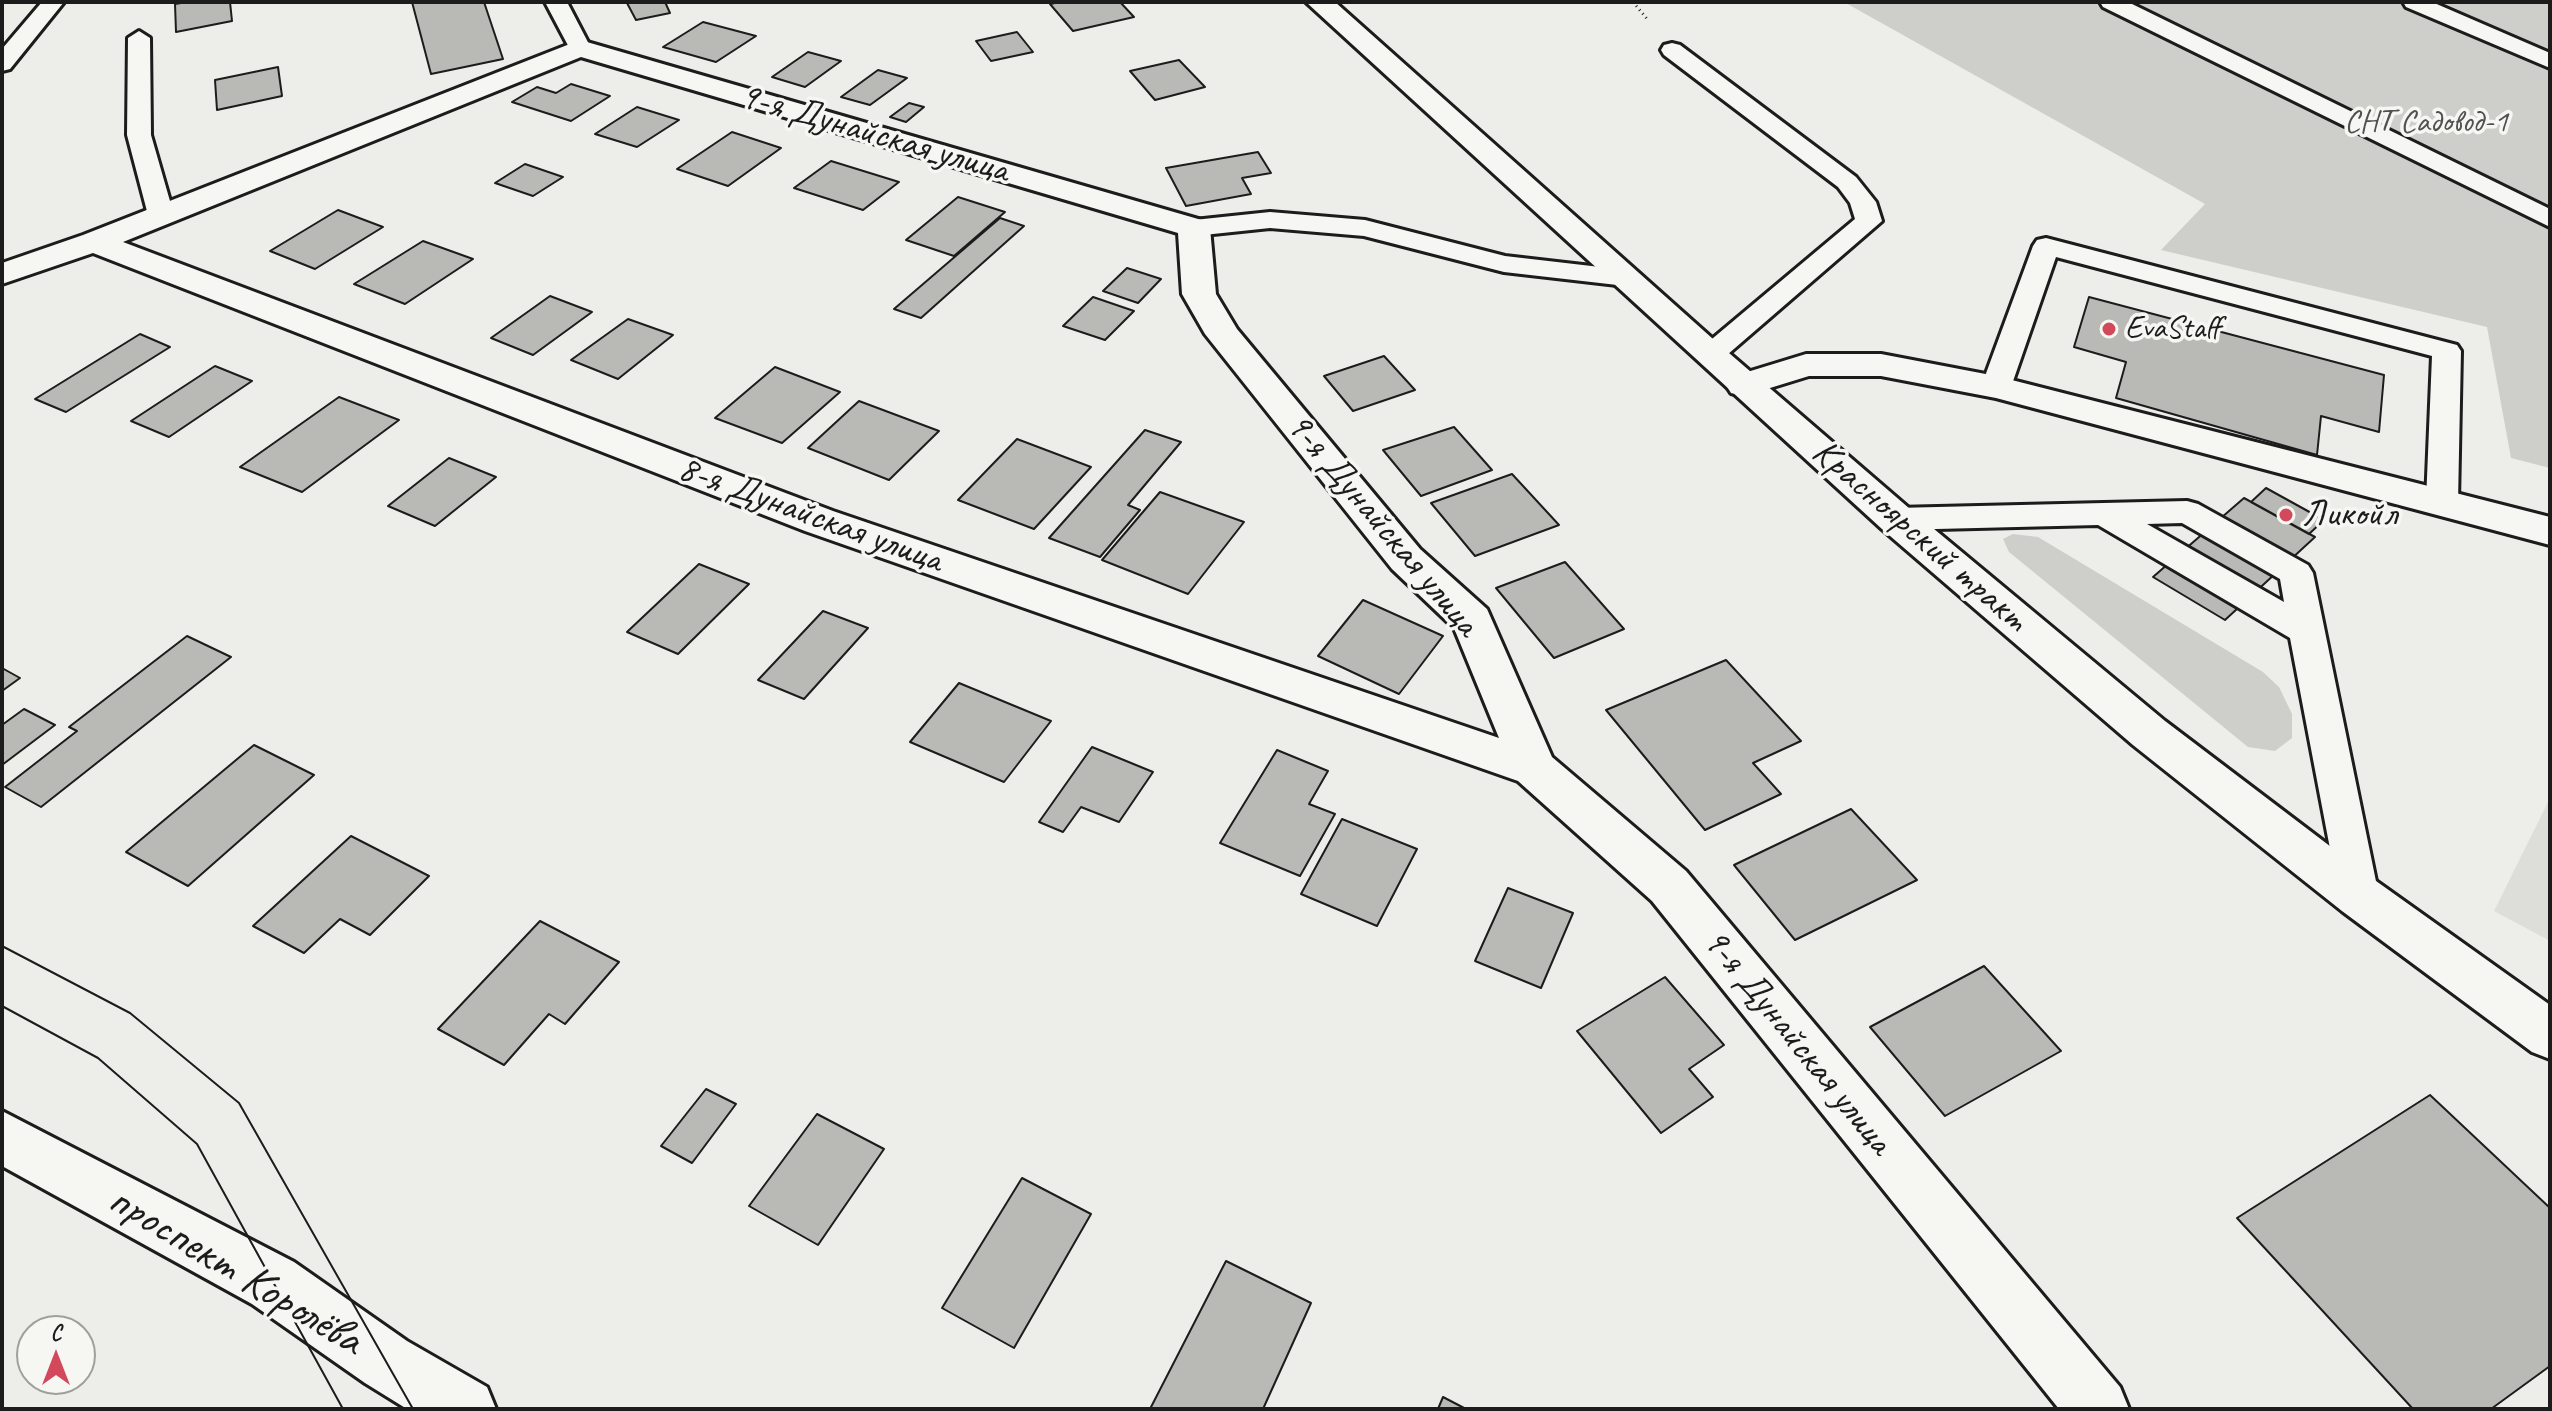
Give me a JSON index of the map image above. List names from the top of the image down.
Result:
{
  "streets": {
    "street": [
      "9-я Дунайская улица",
      "8-я Дунайская улица",
      "Красноярский тракт",
      "проспект Королёва"
    ]
  },
  "crossings": [
    ["9-я Дунайская улица", "8-я Дунайская улица"]
  ],
  "parks": ["СНТ Садовод-1"],
  "places": ["EvaStaff", "Ликойл"],
  "north": "top"
}
